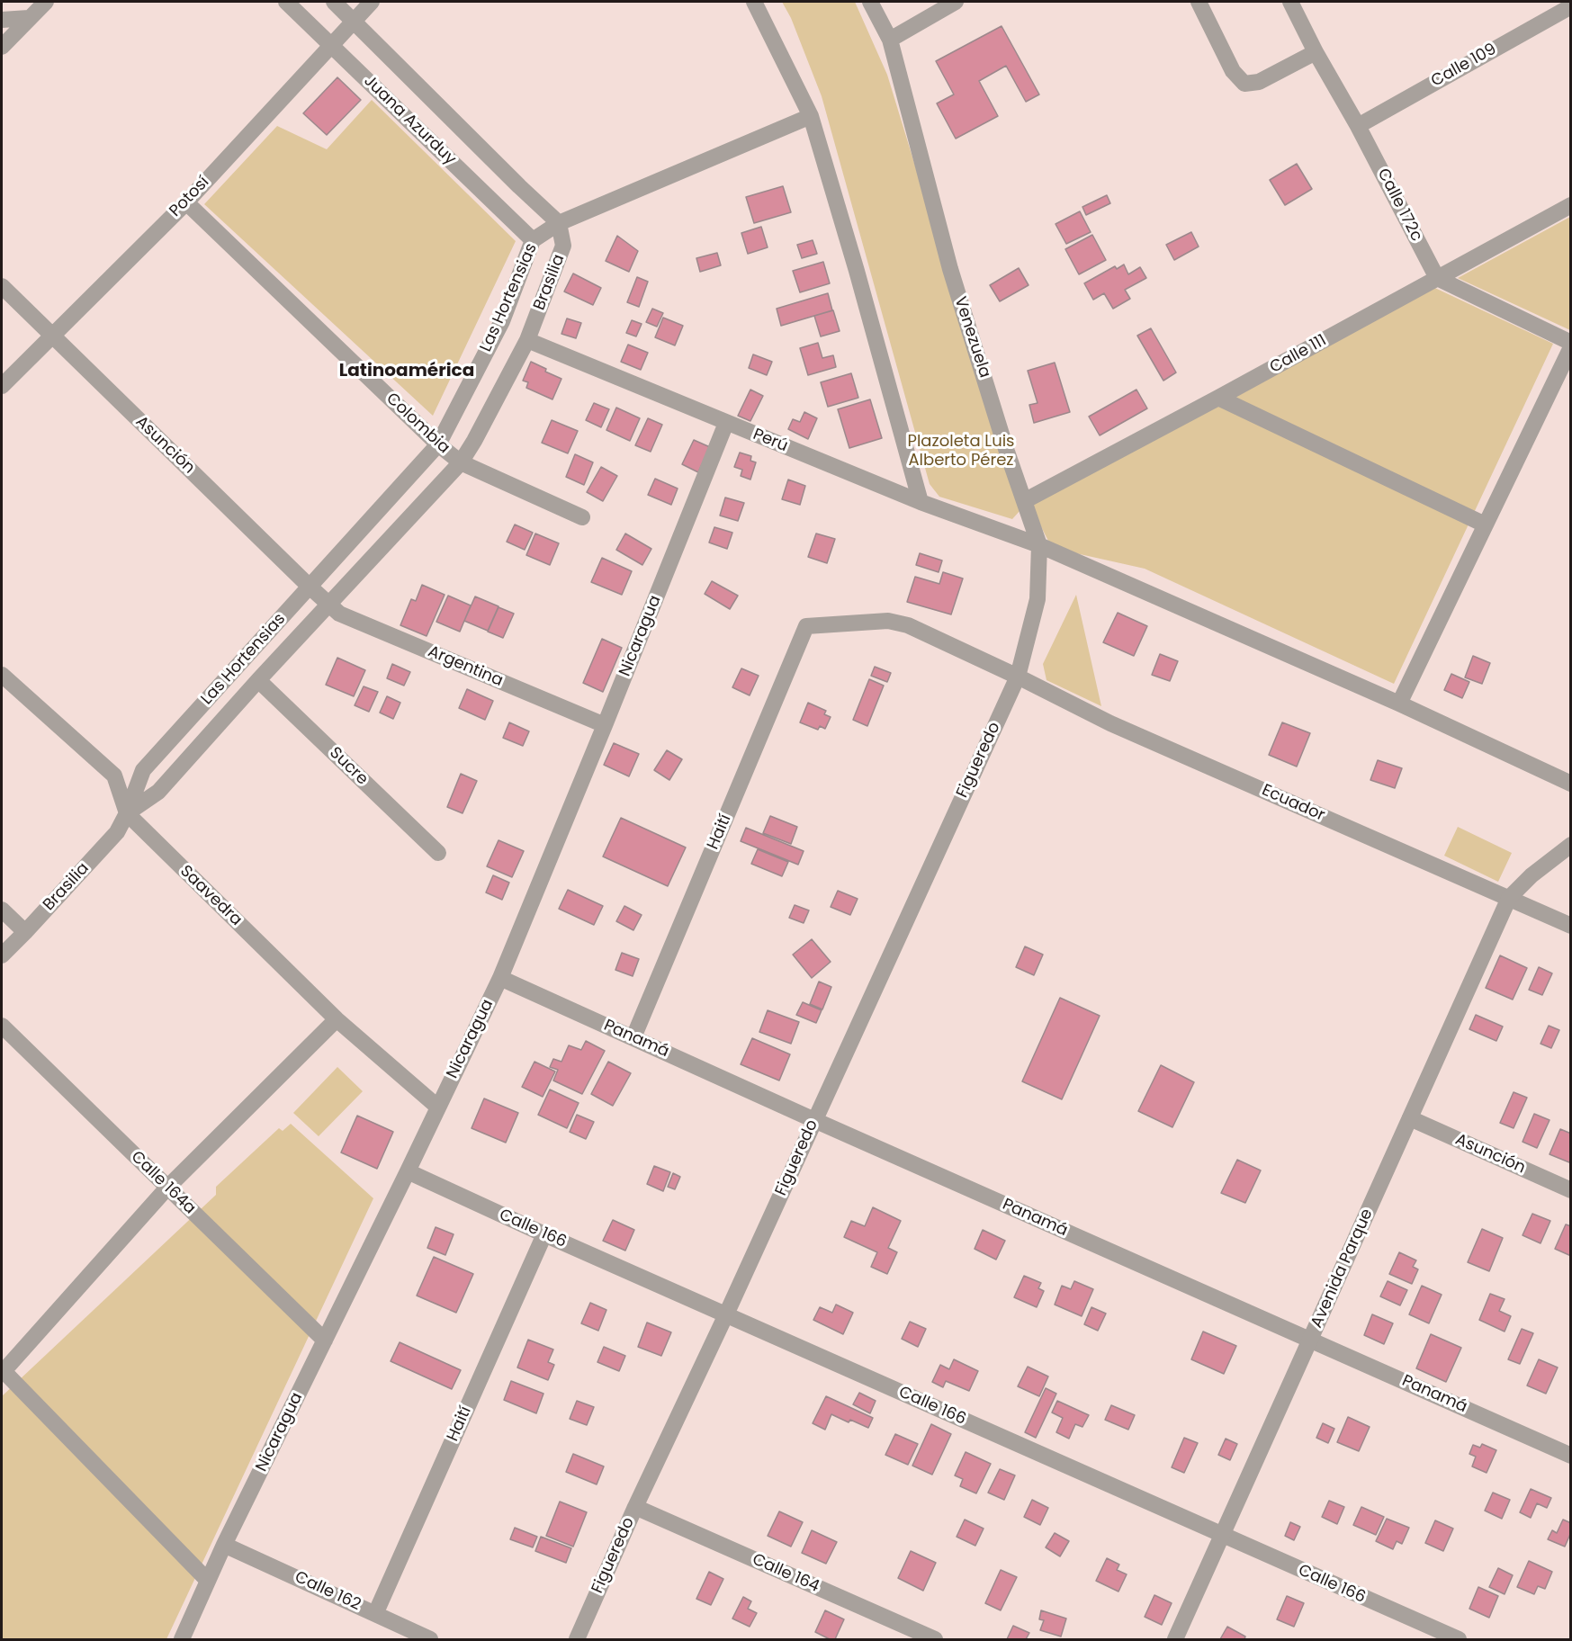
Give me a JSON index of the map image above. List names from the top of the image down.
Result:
{
  "streets": {
    "street": [
      "Calle 109",
      "Juana Azurduy",
      "Potosí",
      "Calle 172c",
      "Brasilia",
      "Las Hortensias",
      "Venezuela",
      "Calle 111",
      "Colombia",
      "Perú",
      "Asunción",
      "Nicaragua",
      "Argentina",
      "Figueredo",
      "Sucre",
      "Ecuador",
      "Haití",
      "Saavedra",
      "Panamá",
      "Calle 164a",
      "Calle 166",
      "Avenida Parque",
      "Calle 164",
      "Calle 162"
    ]
  },
  "crossings": [
    ["Calle 109", "Calle 172c"],
    ["Juana Azurduy", "Potosí"],
    ["Juana Azurduy", "Brasilia"],
    ["Juana Azurduy", "Las Hortensias"],
    ["Potosí", "Colombia"],
    ["Potosí", "Asunción"],
    ["Calle 172c", "Calle 111"],
    ["Brasilia", "Las Hortensias"],
    ["Brasilia", "Perú"],
    ["Brasilia", "Saavedra"],
    ["Las Hortensias", "Colombia"],
    ["Las Hortensias", "Perú"],
    ["Las Hortensias", "Asunción"],
    ["Las Hortensias", "Argentina"],
    ["Las Hortensias", "Sucre"],
    ["Las Hortensias", "Saavedra"],
    ["Venezuela", "Calle 111"],
    ["Venezuela", "Perú"],
    ["Venezuela", "Figueredo"],
    ["Venezuela", "Ecuador"],
    ["Perú", "Nicaragua"],
    ["Asunción", "Argentina"],
    ["Asunción", "Avenida Parque"],
    ["Nicaragua", "Argentina"],
    ["Nicaragua", "Saavedra"],
    ["Nicaragua", "Panamá"],
    ["Nicaragua", "Calle 164a"],
    ["Nicaragua", "Calle 166"],
    ["Nicaragua", "Calle 162"],
    ["Figueredo", "Ecuador"],
    ["Figueredo", "Panamá"],
    ["Figueredo", "Calle 166"],
    ["Figueredo", "Calle 164"],
    ["Ecuador", "Haití"],
    ["Ecuador", "Avenida Parque"],
    ["Haití", "Panamá"],
    ["Haití", "Calle 166"],
    ["Haití", "Calle 162"],
    ["Panamá", "Avenida Parque"],
    ["Calle 166", "Avenida Parque"]
  ],
  "districts": ["Latinoamérica"],
  "parks": ["Plazoleta Luis Alberto Pérez"]
}
